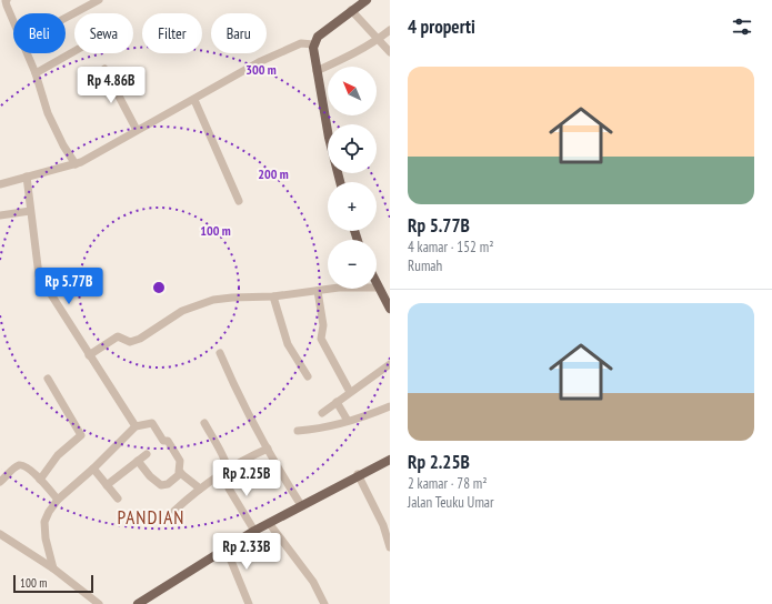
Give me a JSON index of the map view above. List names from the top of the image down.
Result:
{
  "districts": ["PANDIAN"],
  "scale_bar": "100 m",
  "north": "top left",
  "page": {
    "heading": "4 properti",
    "chip": [
      "Beli",
      "Sewa",
      "Filter",
      "Baru"
    ],
    "list": [
      {
        "name": "Rp 5.77B",
        "note": "4 kamar · 152 m² · Rumah"
      },
      {
        "name": "Rp 2.25B",
        "note": "2 kamar · 78 m² · Jalan Teuku Umar"
      }
    ],
    "map_buttons": ["+", "−"],
    "price": [
      "Rp 4.86B",
      "Rp 5.77B",
      "Rp 2.25B",
      "Rp 2.33B"
    ],
    "scale": "100 m"
  },
  "rings": ["300 m", "200 m", "100 m"]
}
